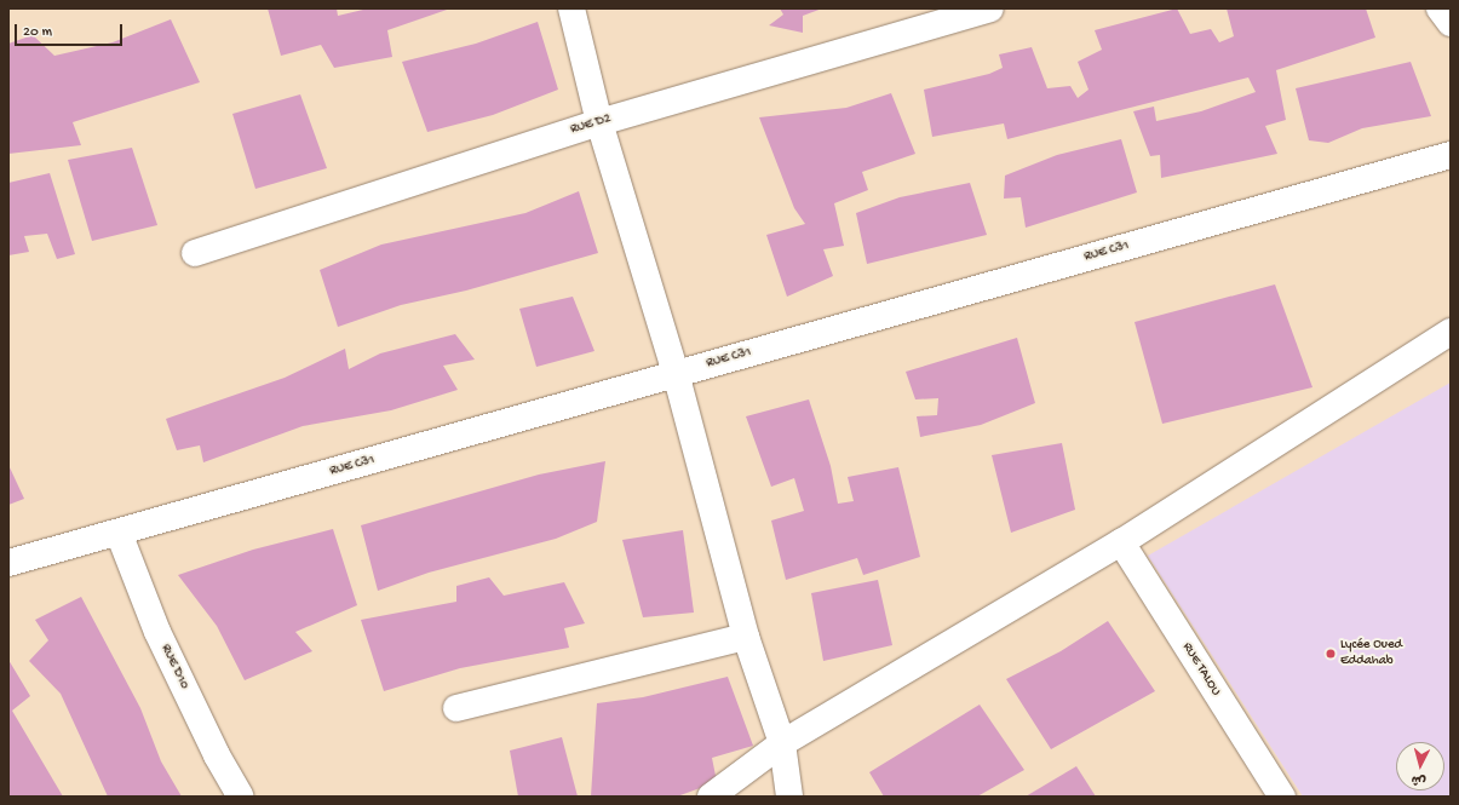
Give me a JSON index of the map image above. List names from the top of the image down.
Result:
{
  "streets": {
    "street": [
      "RUE D2",
      "RUE C31",
      "RUE D10",
      "RUE TALOU"
    ]
  },
  "crossings": [
    ["RUE C31", "RUE D10"]
  ],
  "places": ["Lycée Oued Eddahab"],
  "scale_bar": "20 m",
  "north": "bottom"
}
